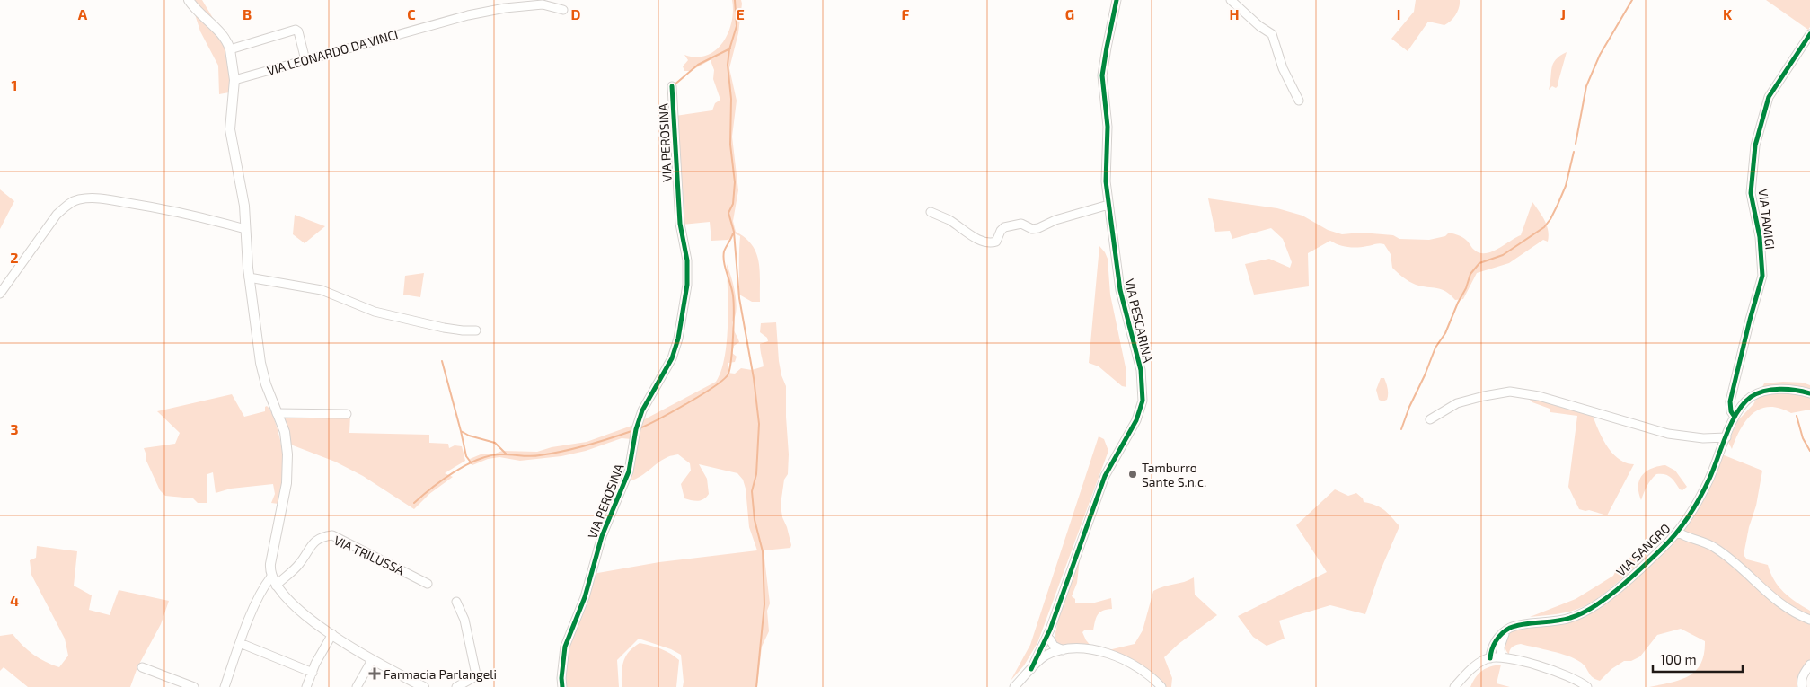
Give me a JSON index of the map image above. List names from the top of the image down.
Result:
{
  "streets": {
    "street": [
      "VIA LEONARDO DA VINCI",
      "VIA PEROSINA",
      "VIA TAMIGI",
      "VIA PESCARINA",
      "VIA SANGRO",
      "VIA TRILUSSA"
    ]
  },
  "crossings": [
    ["VIA TAMIGI", "VIA SANGRO"]
  ],
  "places": {
    "other": ["Tamburro Sante S.n.c."],
    "health": ["Farmacia Parlangeli"]
  },
  "scale_bar": "100 m",
  "grid": {
    "columns": [
      "A",
      "B",
      "C",
      "D",
      "E",
      "F",
      "G",
      "H",
      "I",
      "J",
      "K"
    ],
    "rows": [
      "1",
      "2",
      "3",
      "4"
    ]
  }
}
